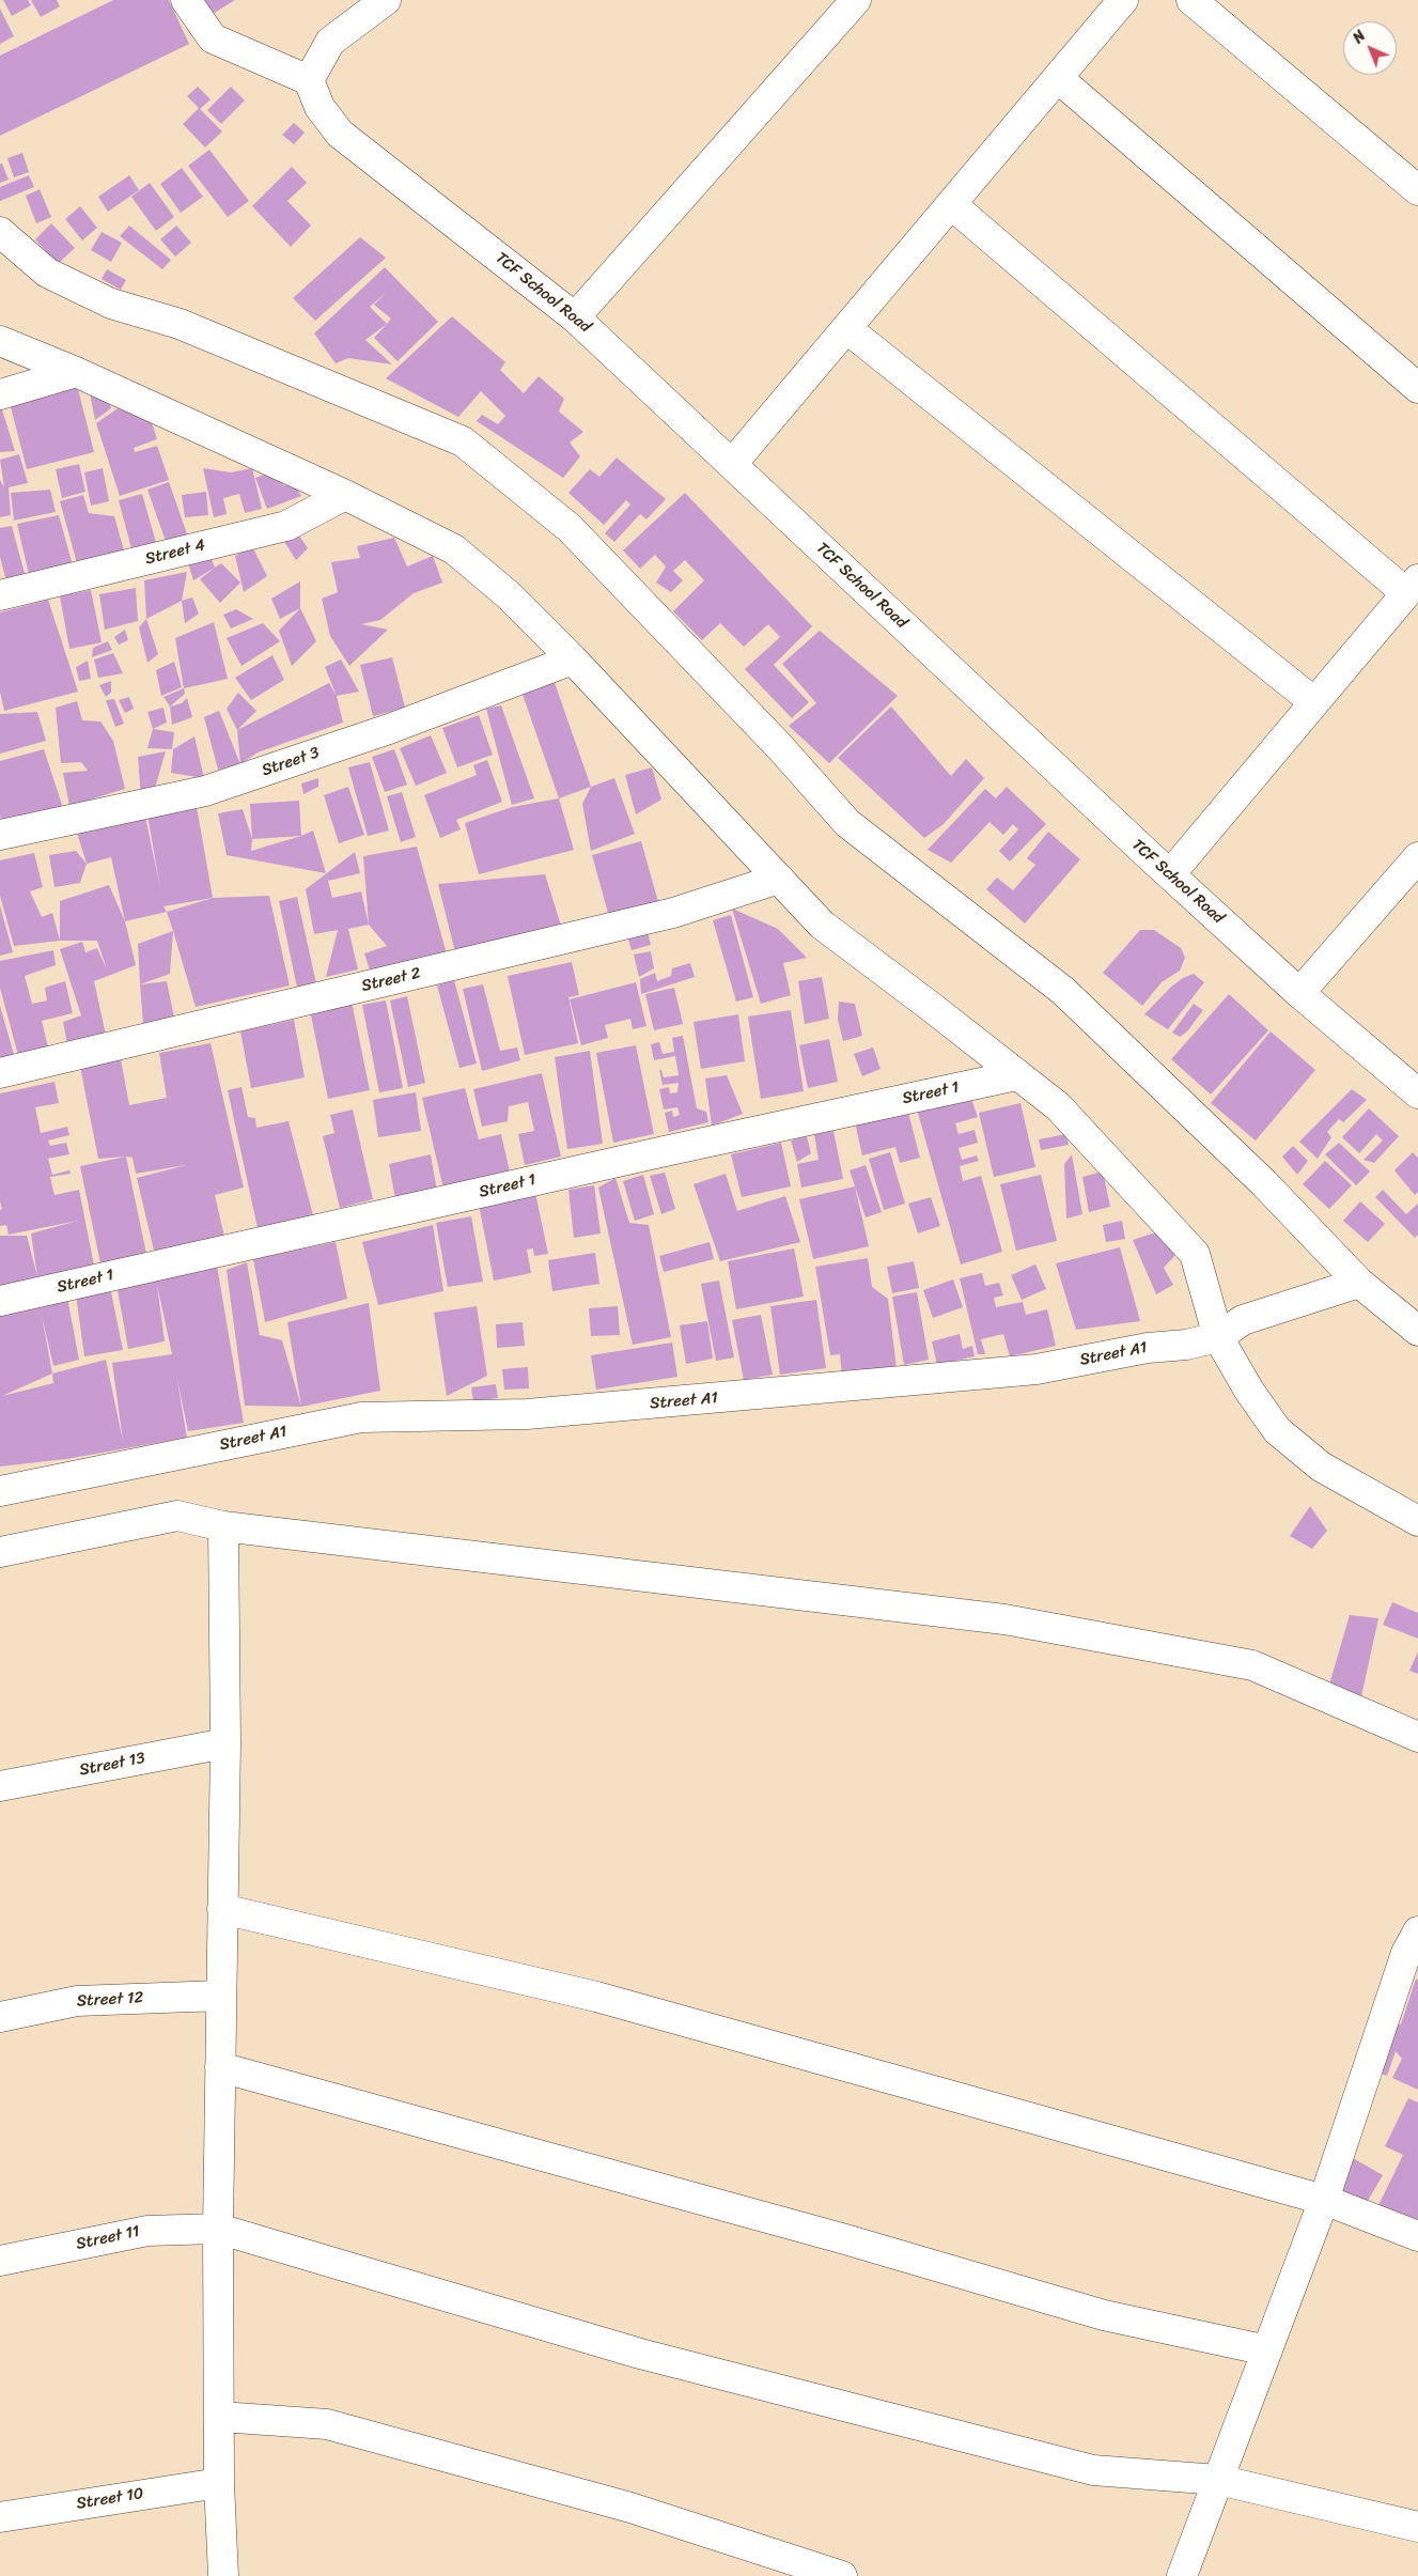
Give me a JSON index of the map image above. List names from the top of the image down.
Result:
{
  "streets": {
    "street": [
      "TCF School Road",
      "Street 4",
      "Street 3",
      "Street 2",
      "Street 1",
      "Street A1",
      "Street 13",
      "Street 12",
      "Street 11",
      "Street 10"
    ]
  },
  "north": "top left"
}
